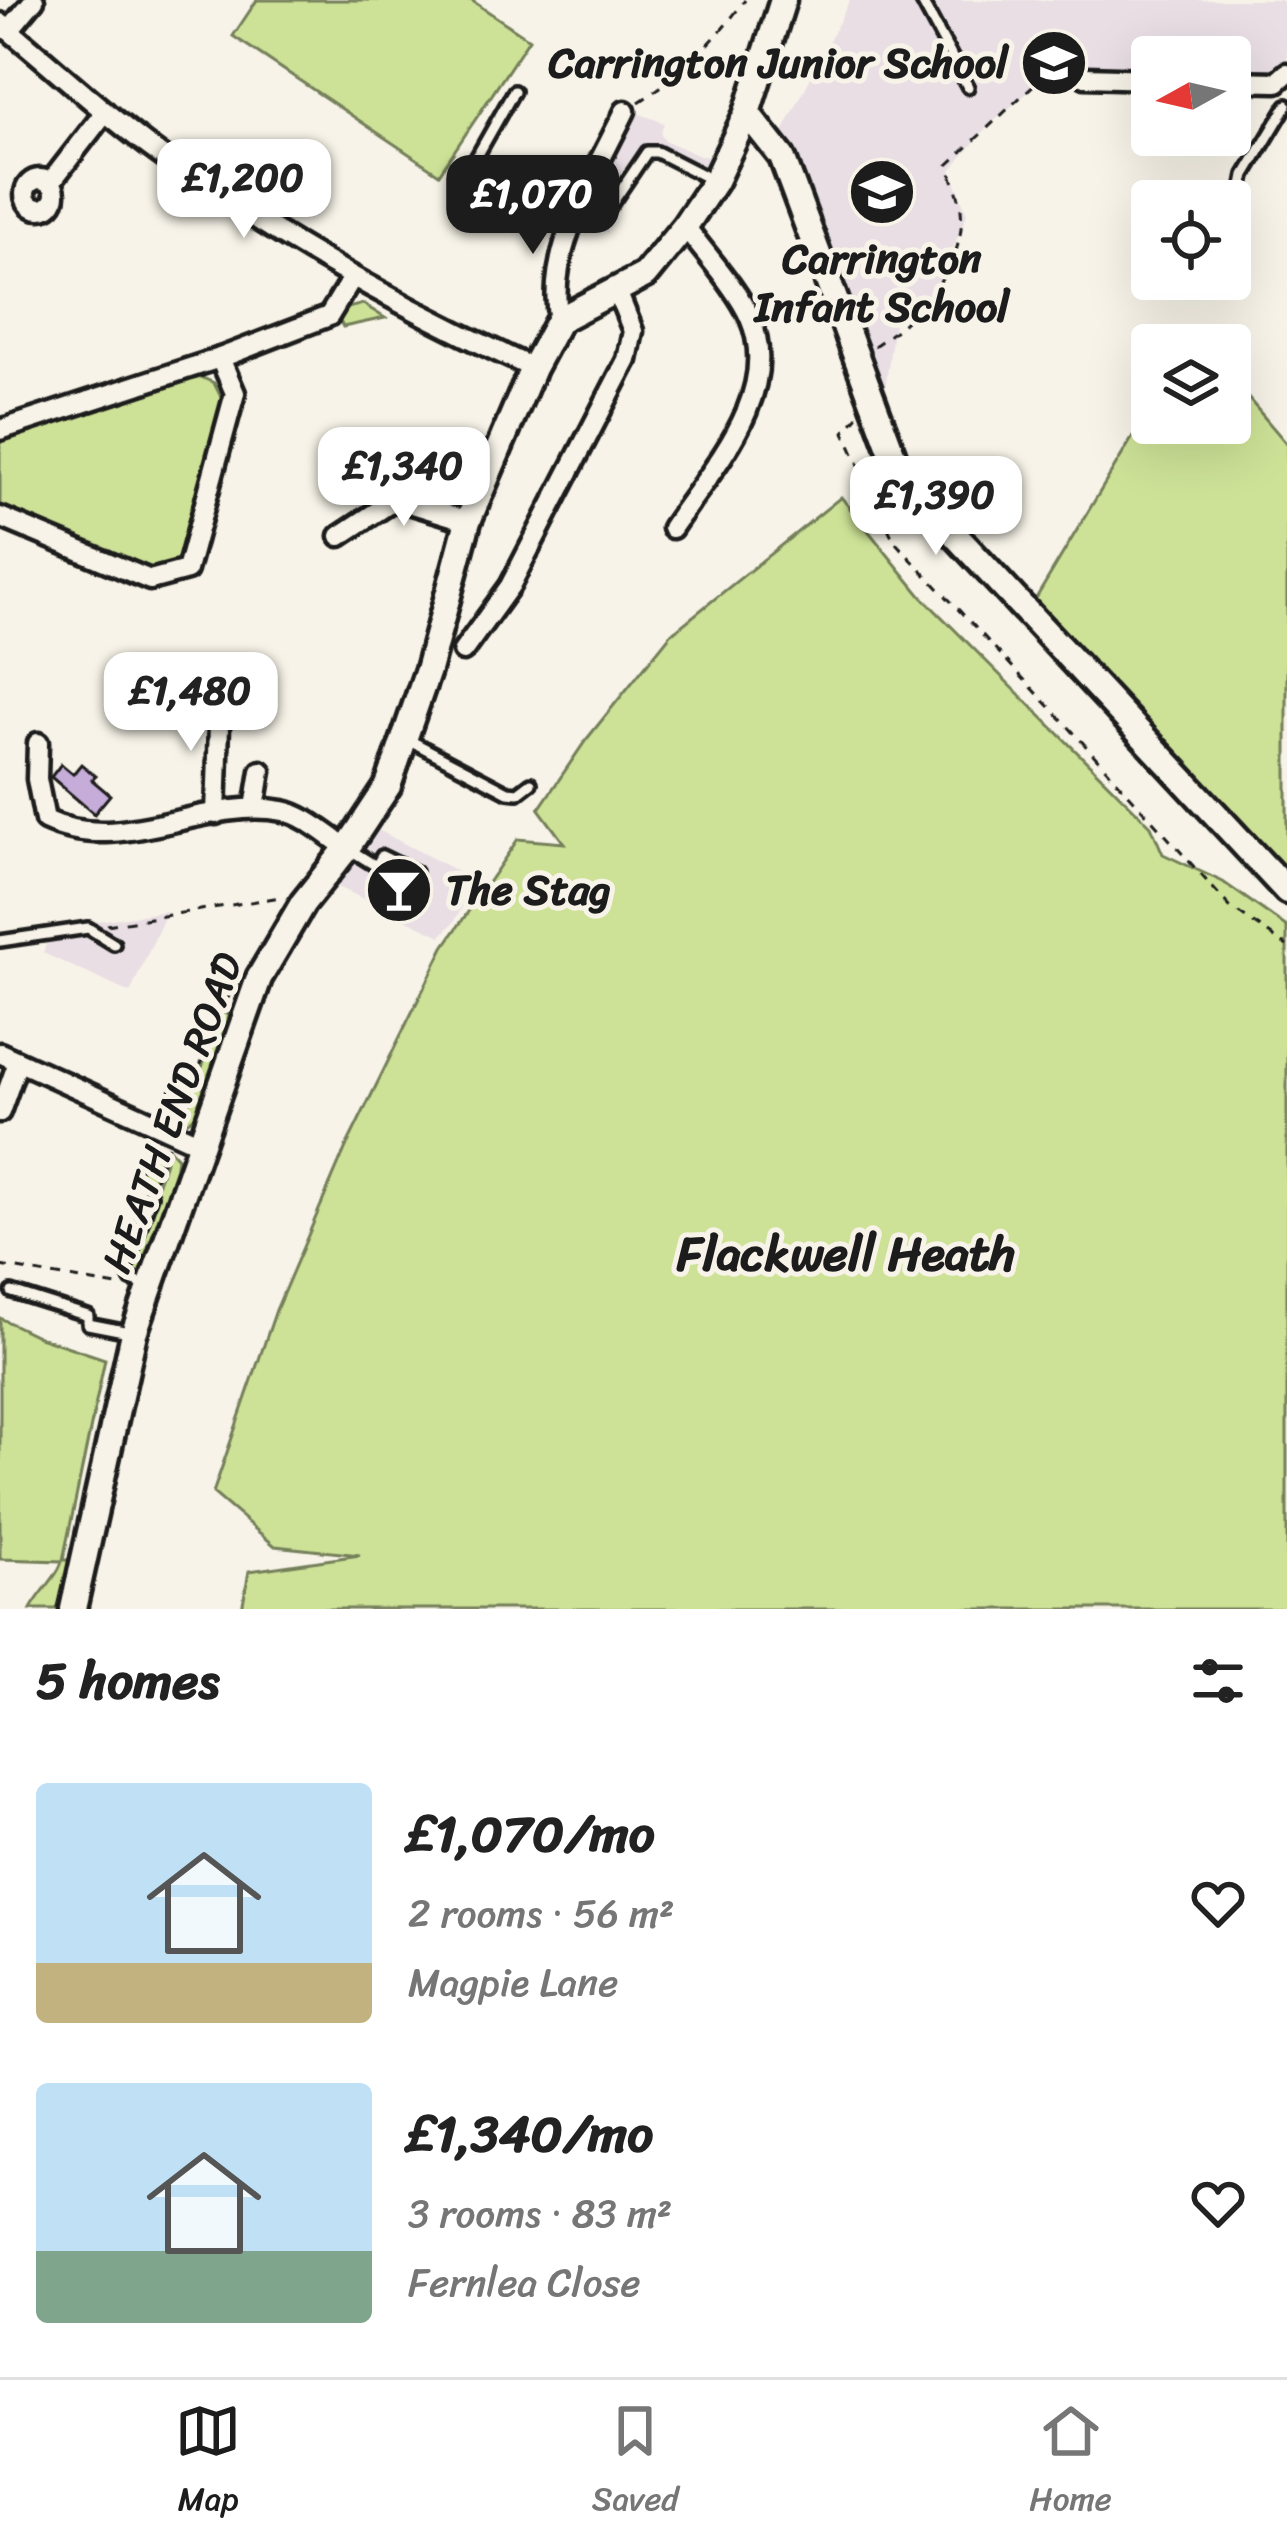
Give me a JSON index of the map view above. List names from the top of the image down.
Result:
{
  "streets": {
    "street": ["HEATH END ROAD"]
  },
  "districts": ["Flackwell Heath"],
  "places": {
    "school or university": ["Carrington Junior School", "Carrington Infant School"],
    "bar": ["The Stag"]
  },
  "north": "left",
  "page": {
    "price": [
      "£1,200",
      "£1,070",
      "£1,340",
      "£1,390",
      "£1,480"
    ],
    "heading": "5 homes",
    "list": [
      {
        "name": "£1,070/mo",
        "note": "2 rooms · 56 m² · Magpie Lane"
      },
      {
        "name": "£1,340/mo",
        "note": "3 rooms · 83 m² · Fernlea Close"
      }
    ],
    "tabs": ["Map", "Saved", "Home"]
  }
}
